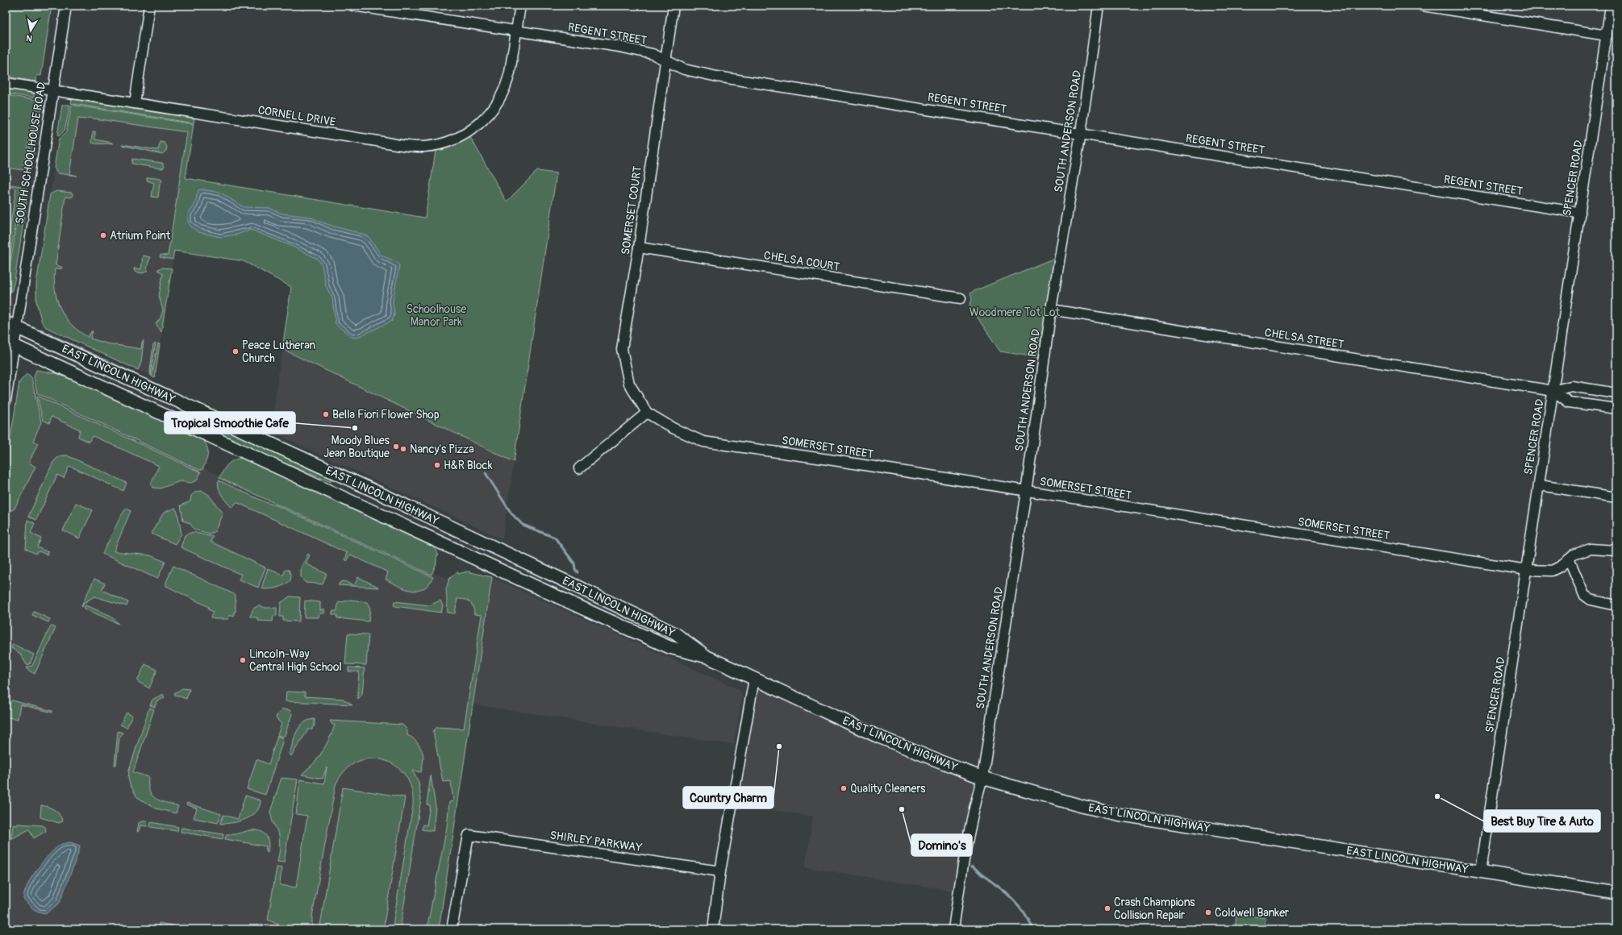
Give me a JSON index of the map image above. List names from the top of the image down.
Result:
{
  "streets": {
    "main road": ["EAST LINCOLN HIGHWAY"],
    "street": [
      "REGENT STREET",
      "CORNELL DRIVE",
      "SOUTH ANDERSON ROAD",
      "SOUTH SCHOOLHOUSE ROAD",
      "SPENCER ROAD",
      "SOMERSET COURT",
      "CHELSA COURT",
      "CHELSA STREET",
      "SOMERSET STREET",
      "SHIRLEY PARKWAY"
    ]
  },
  "crossings": [
    ["REGENT STREET", "CORNELL DRIVE"],
    ["REGENT STREET", "SOUTH ANDERSON ROAD"],
    ["REGENT STREET", "SPENCER ROAD"],
    ["REGENT STREET", "SOMERSET COURT"],
    ["CORNELL DRIVE", "SOUTH SCHOOLHOUSE ROAD"],
    ["SOUTH ANDERSON ROAD", "CHELSA STREET"],
    ["SOUTH ANDERSON ROAD", "EAST LINCOLN HIGHWAY"],
    ["SOUTH ANDERSON ROAD", "SOMERSET STREET"],
    ["SOUTH SCHOOLHOUSE ROAD", "EAST LINCOLN HIGHWAY"],
    ["SPENCER ROAD", "CHELSA STREET"],
    ["SPENCER ROAD", "EAST LINCOLN HIGHWAY"],
    ["SPENCER ROAD", "SOMERSET STREET"],
    ["SOMERSET COURT", "CHELSA COURT"],
    ["SOMERSET COURT", "SOMERSET STREET"]
  ],
  "parks": ["Schoolhouse Manor Park", "Woodmere Tot Lot"],
  "places": [
    "Atrium Point",
    "Peace Lutheran Church",
    "Bella Fiori Flower Shop",
    "Tropical Smoothie Cafe",
    "Moody Blues Jean Boutique",
    "Nancy's Pizza",
    "H&R Block",
    "Lincoln-Way Central High School",
    "Country Charm",
    "Quality Cleaners",
    "Best Buy Tire & Auto",
    "Domino's",
    "Crash Champions Collision Repair",
    "Coldwell Banker"
  ],
  "north": "bottom"
}
